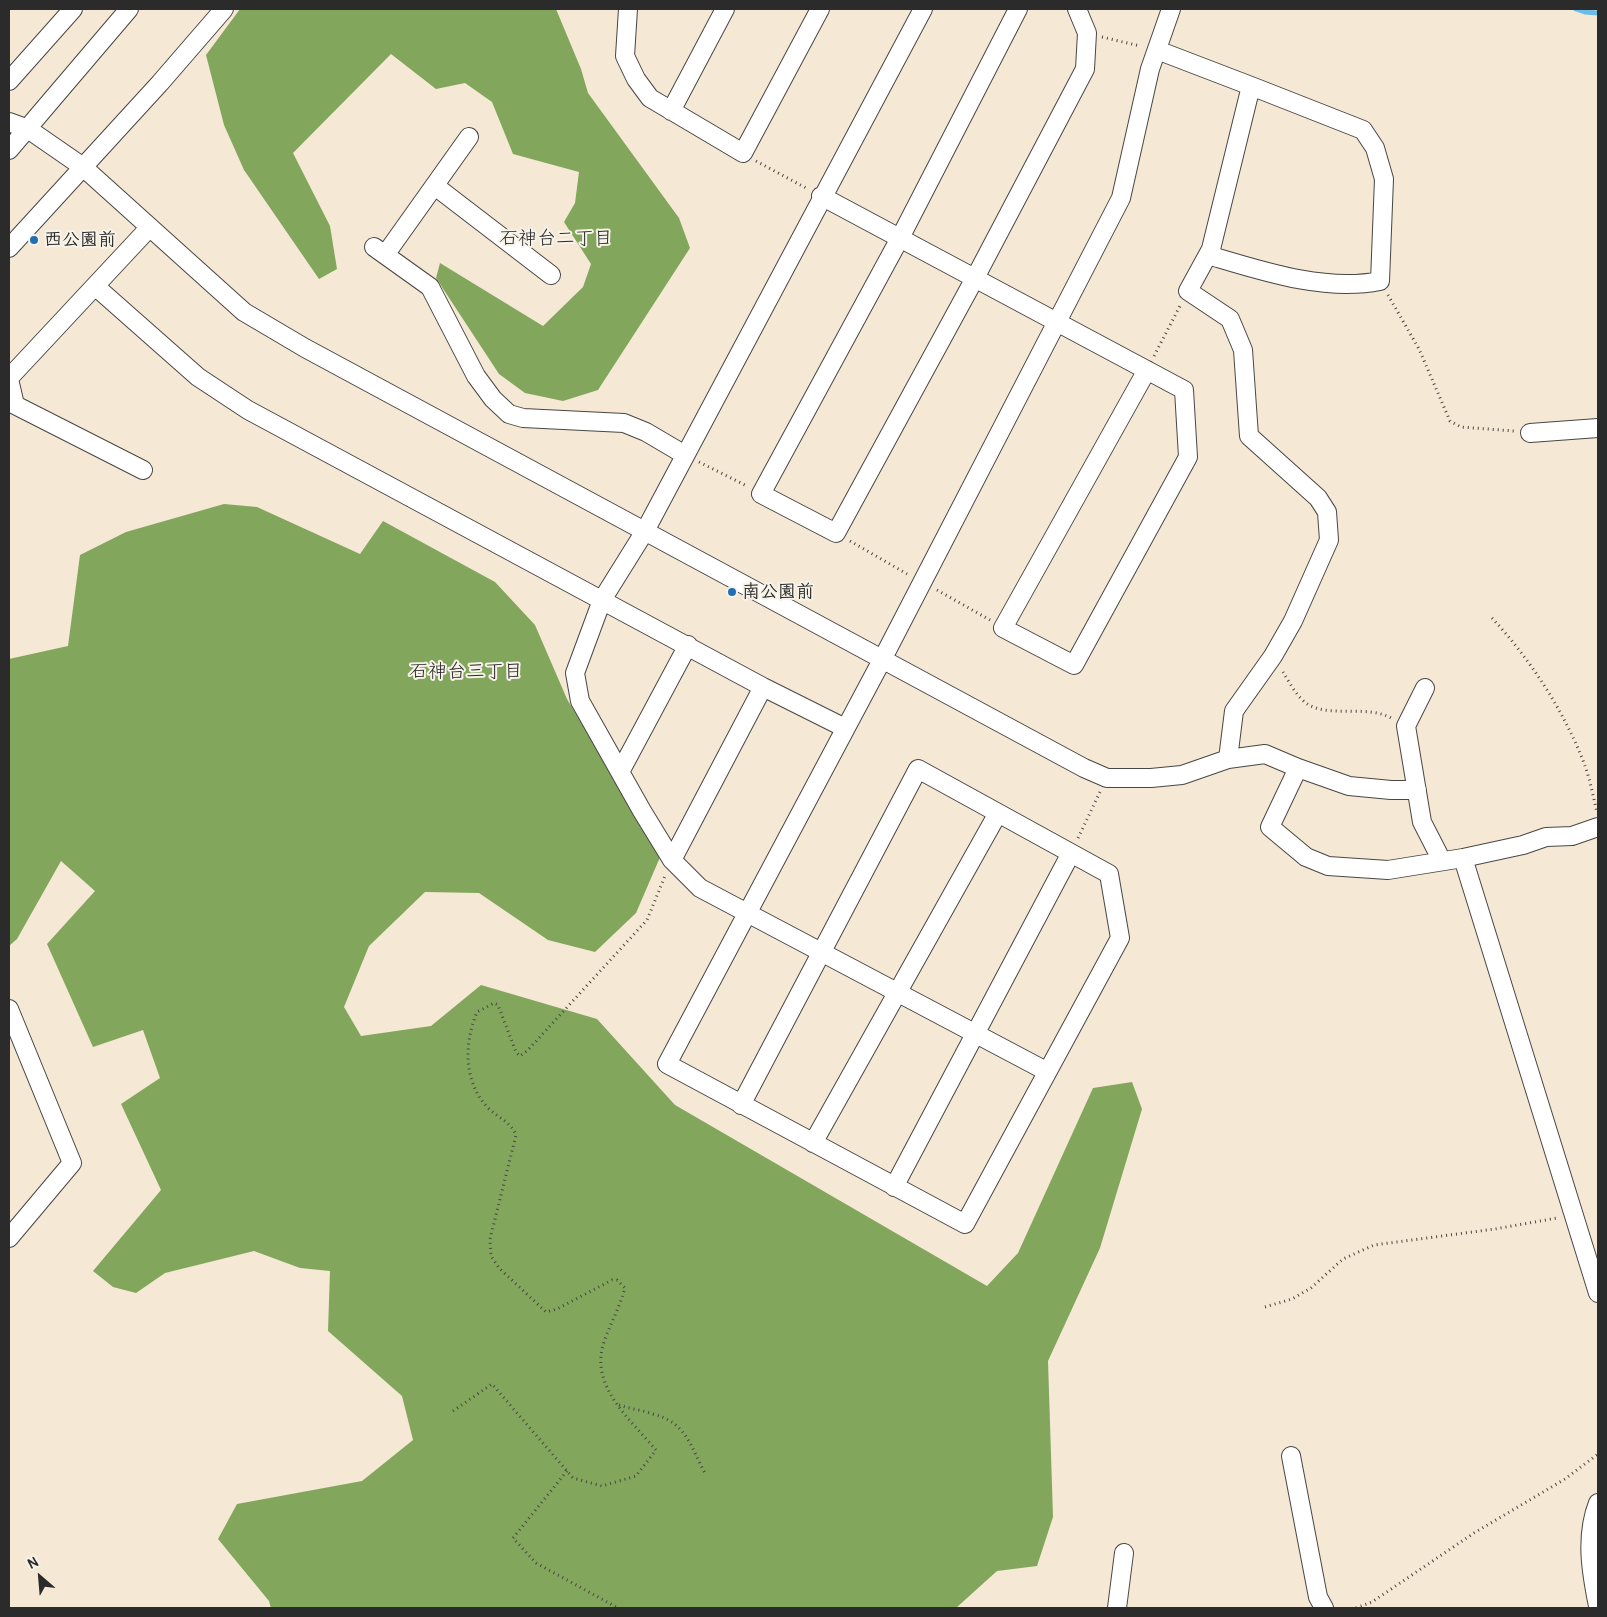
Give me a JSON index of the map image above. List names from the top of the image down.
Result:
{
  "districts": ["石神台二丁目", "石神台三丁目"],
  "places": ["西公園前", "南公園前"],
  "north": "top left"
}
